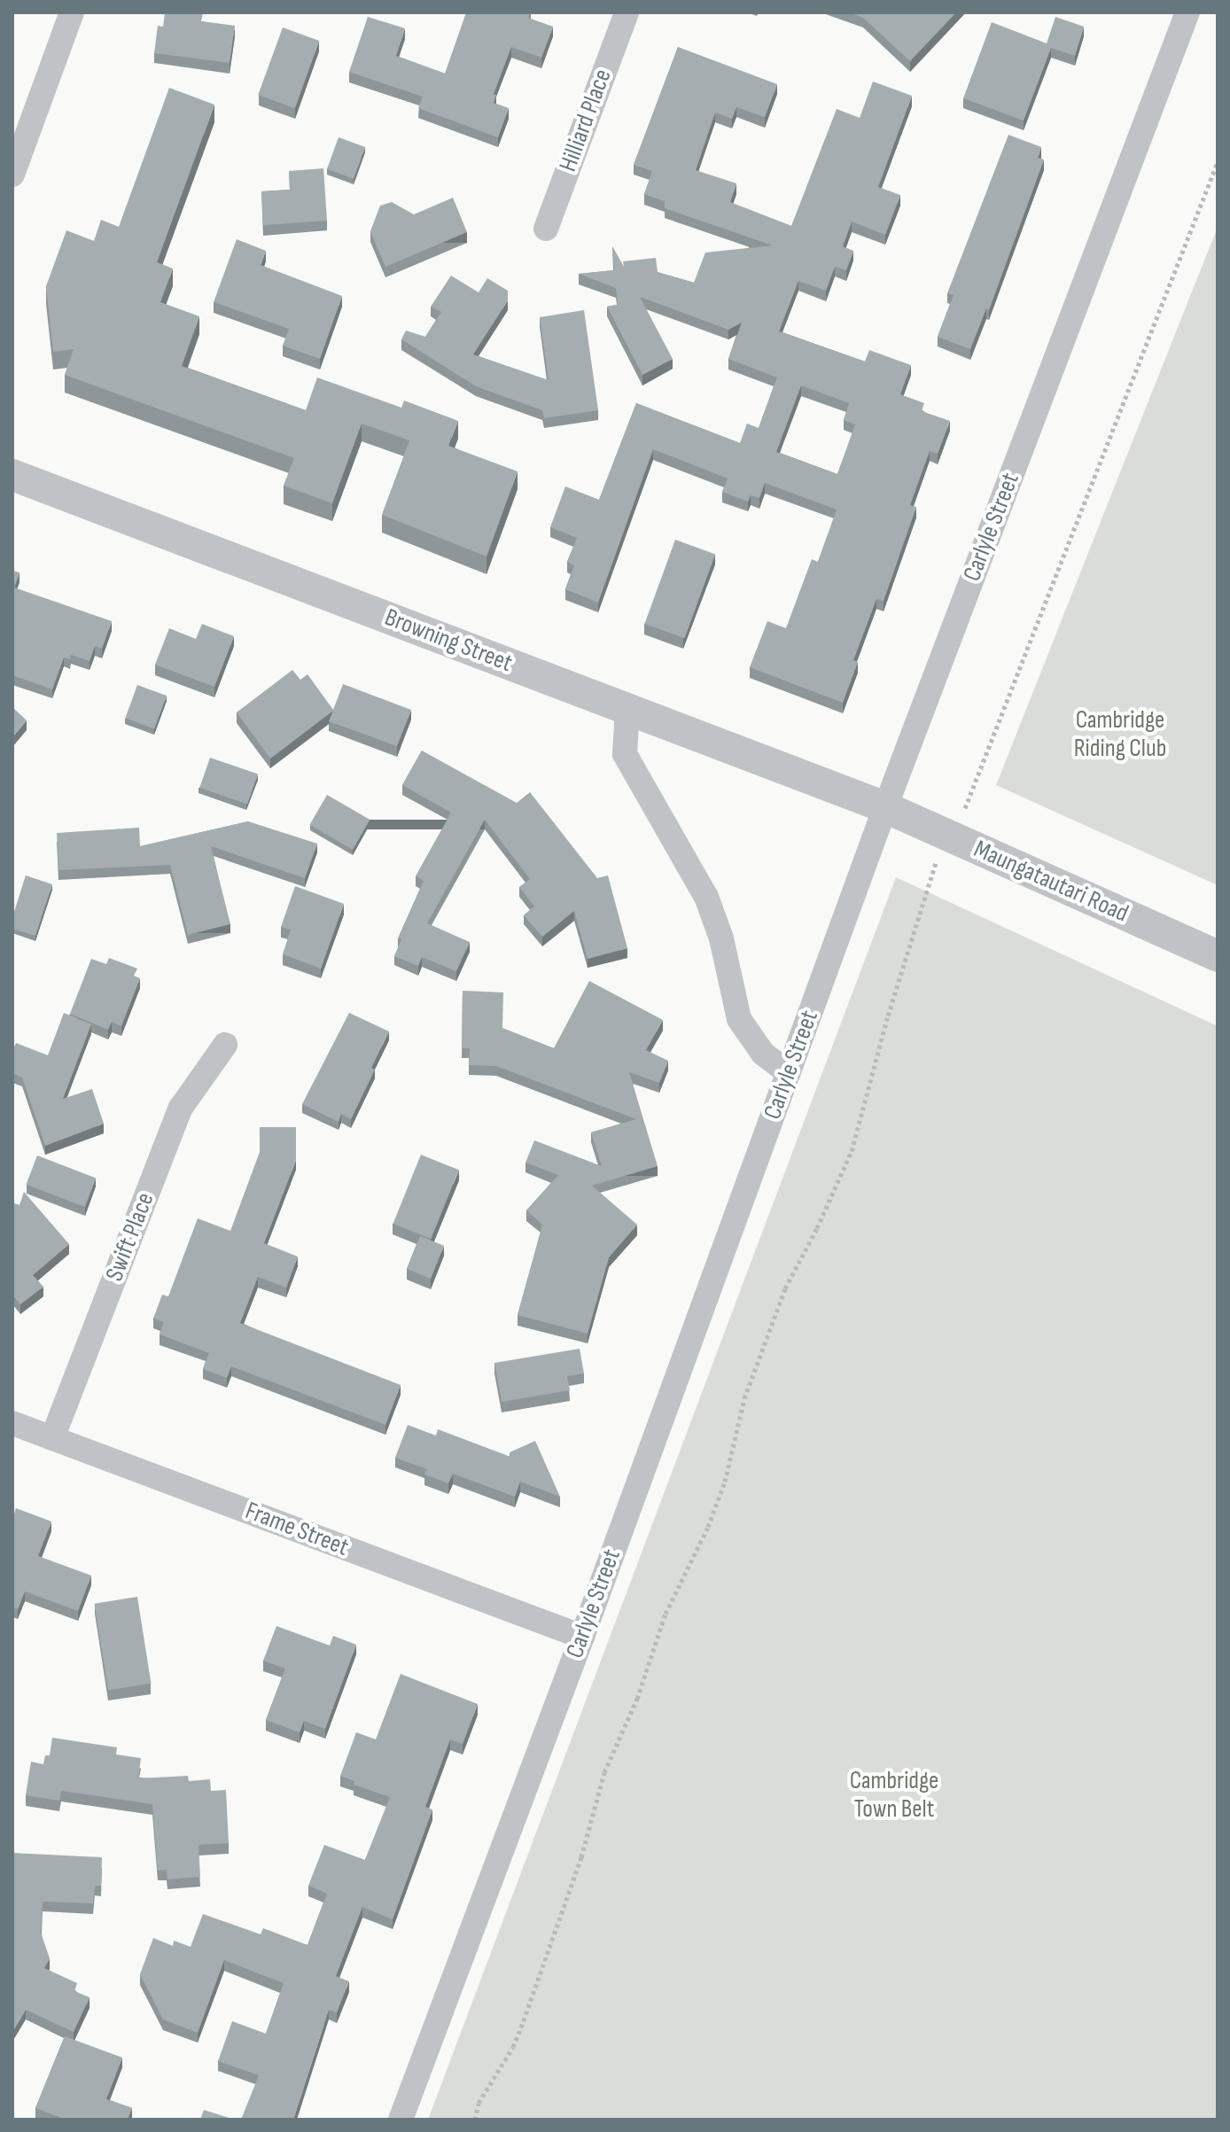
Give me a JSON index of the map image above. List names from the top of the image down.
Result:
{
  "streets": {
    "street": [
      "Hilliard Place",
      "Carlyle Street",
      "Browning Street",
      "Maungatautari Road",
      "Swift Place",
      "Frame Street"
    ]
  },
  "crossings": [
    ["Carlyle Street", "Browning Street"],
    ["Carlyle Street", "Maungatautari Road"],
    ["Carlyle Street", "Frame Street"],
    ["Browning Street", "Maungatautari Road"],
    ["Swift Place", "Frame Street"]
  ],
  "parks": ["Cambridge Riding Club", "Cambridge Town Belt"]
}
